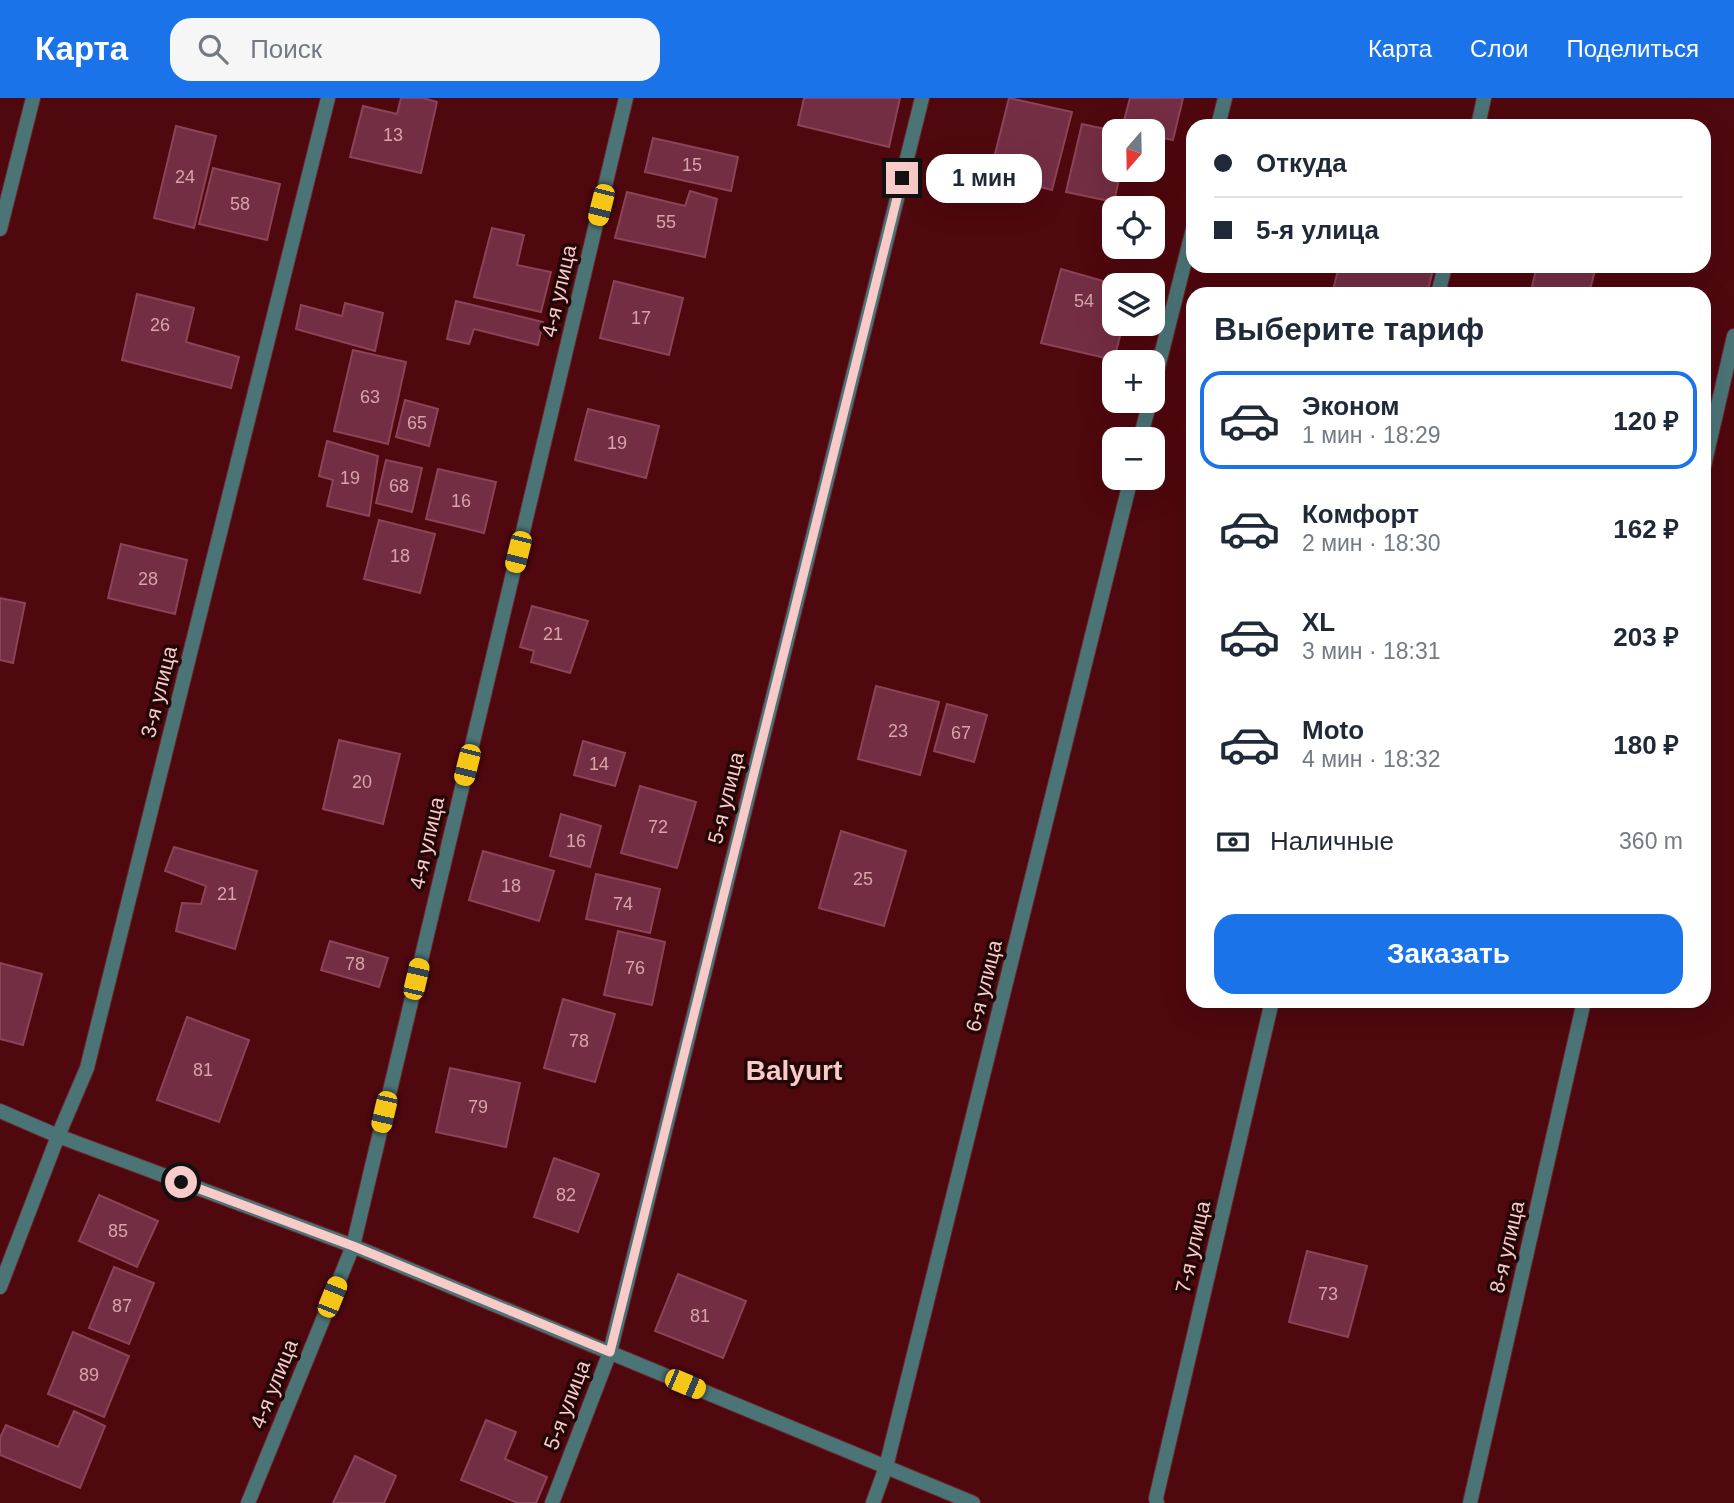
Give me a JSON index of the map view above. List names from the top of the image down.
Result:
{
  "streets": {
    "street": [
      "4-я улица",
      "3-я улица",
      "5-я улица",
      "6-я улица",
      "7-я улица",
      "8-я улица"
    ]
  },
  "districts": ["Balyurt"],
  "house_numbers": [
    "13",
    "15",
    "24",
    "58",
    "55",
    "54",
    "17",
    "26",
    "63",
    "65",
    "19",
    "19",
    "68",
    "16",
    "18",
    "28",
    "21",
    "23",
    "67",
    "14",
    "20",
    "72",
    "16",
    "25",
    "18",
    "21",
    "74",
    "78",
    "76",
    "78",
    "81",
    "79",
    "82",
    "85",
    "73",
    "87",
    "81",
    "89"
  ],
  "north": "bottom",
  "page": {
    "header": "Карта",
    "search": "Поиск",
    "nav": ["Карта", "Слои", "Поделиться"],
    "map_buttons": ["+", "−"],
    "banner": ["Откуда", "5-я улица"],
    "bubble": "1 мин",
    "heading": "Выберите тариф",
    "list": [
      {
        "name": "Эконом",
        "note": "1 мин · 18:29",
        "value": "120 ₽"
      },
      {
        "name": "Комфорт",
        "note": "2 мин · 18:30",
        "value": "162 ₽"
      },
      {
        "name": "XL",
        "note": "3 мин · 18:31",
        "value": "203 ₽"
      },
      {
        "name": "Moto",
        "note": "4 мин · 18:32",
        "value": "180 ₽"
      }
    ],
    "pay": ["Наличные", "360 m"],
    "buttons": "Заказать"
  }
}
